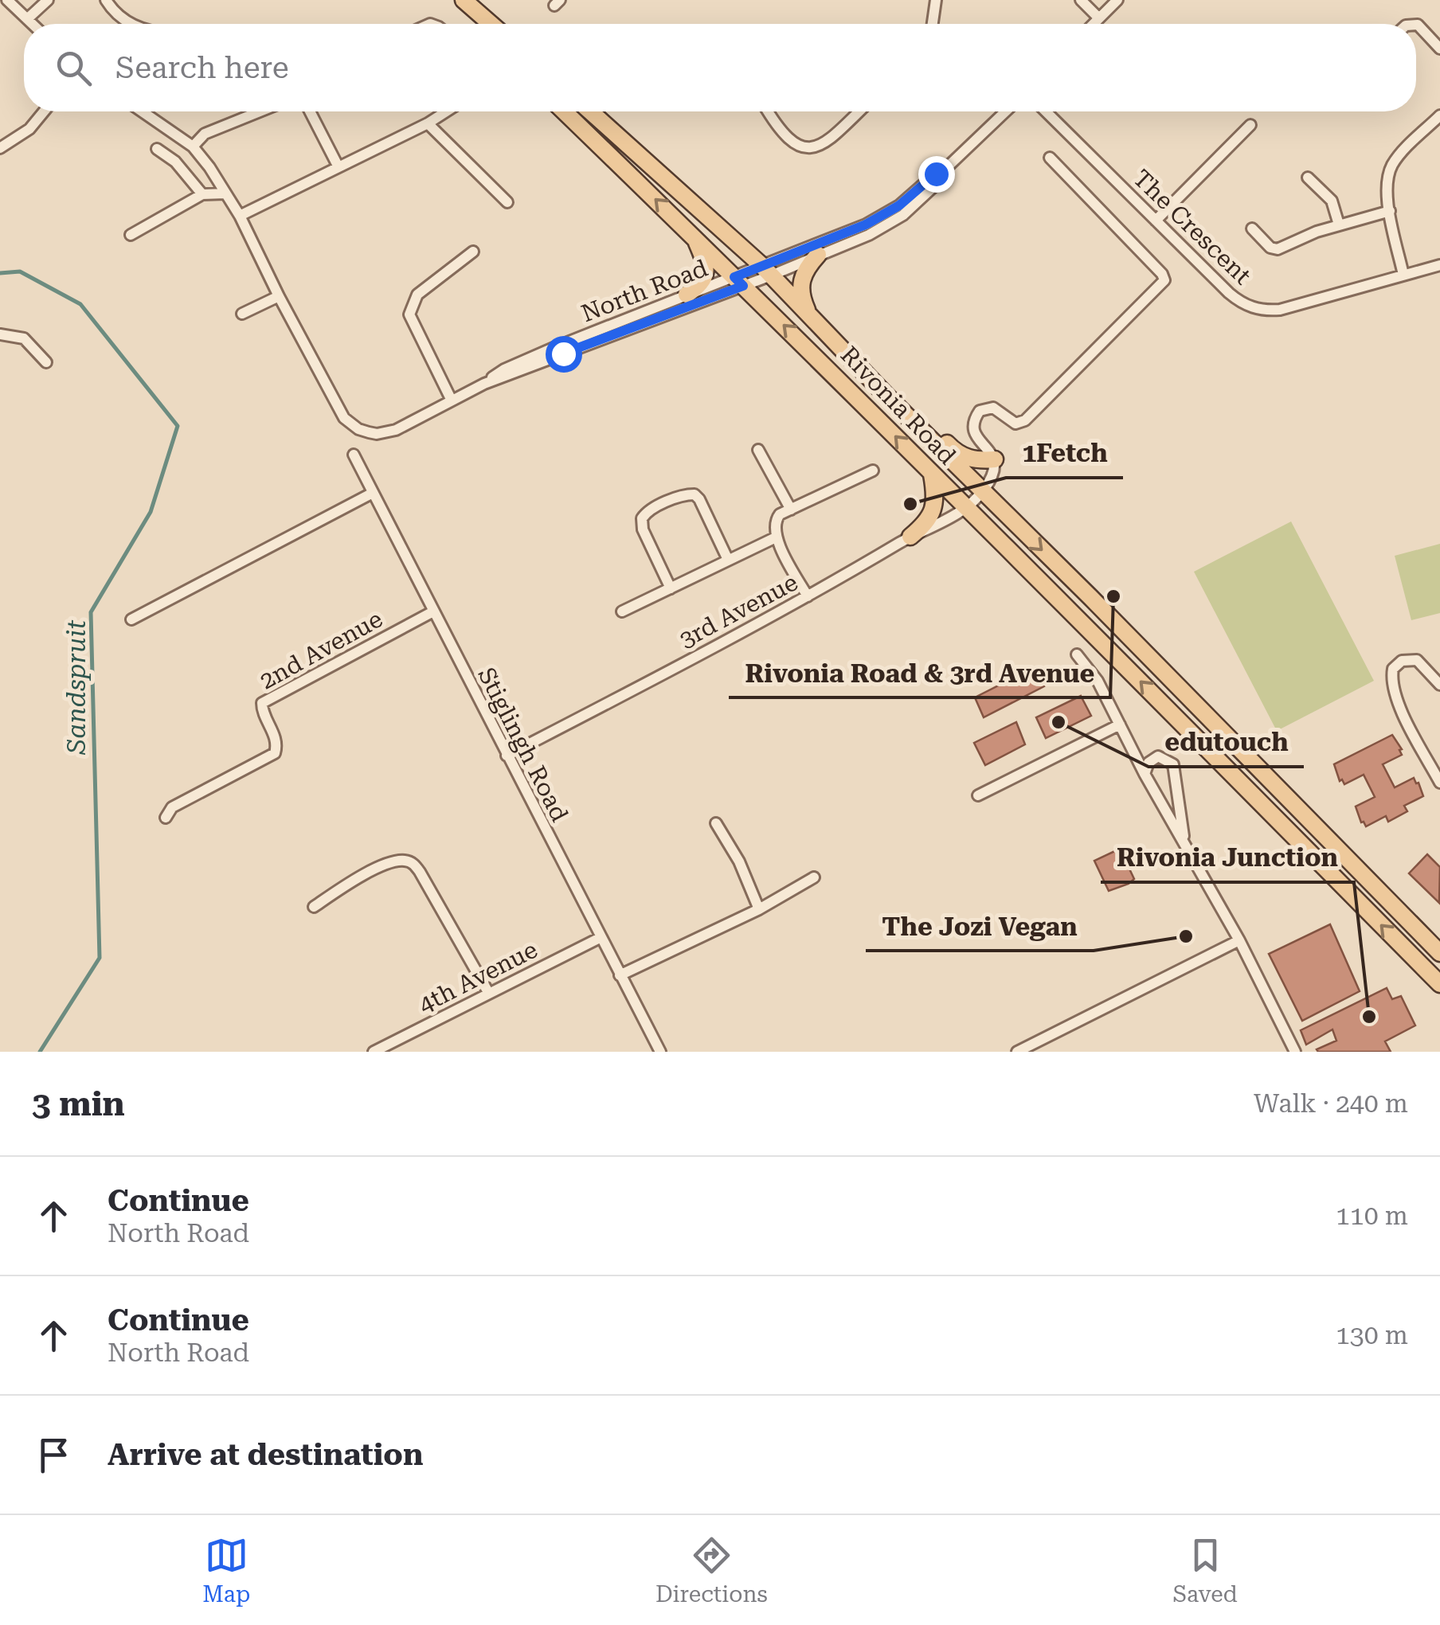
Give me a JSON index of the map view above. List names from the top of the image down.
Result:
{
  "streets": {
    "main road": ["Rivonia Road"],
    "street": [
      "The Crescent",
      "North Road",
      "3rd Avenue",
      "2nd Avenue",
      "Stiglingh Road",
      "4th Avenue"
    ]
  },
  "crossings": [
    ["North Road", "Rivonia Road"],
    ["Rivonia Road", "3rd Avenue"],
    ["3rd Avenue", "Stiglingh Road"],
    ["2nd Avenue", "Stiglingh Road"],
    ["Stiglingh Road", "4th Avenue"]
  ],
  "water": ["Sandspruit"],
  "places": [
    "1Fetch",
    "Rivonia Road & 3rd Avenue",
    "edutouch",
    "The Jozi Vegan",
    "Rivonia Junction"
  ],
  "page": {
    "search": "Search here",
    "heading": ["3 min", "Walk · 240 m"],
    "list": [
      ["Continue", "North Road", "110 m"],
      ["Continue", "North Road", "130 m"],
      "Arrive at destination"
    ],
    "nav": ["Map", "Directions", "Saved"]
  }
}
